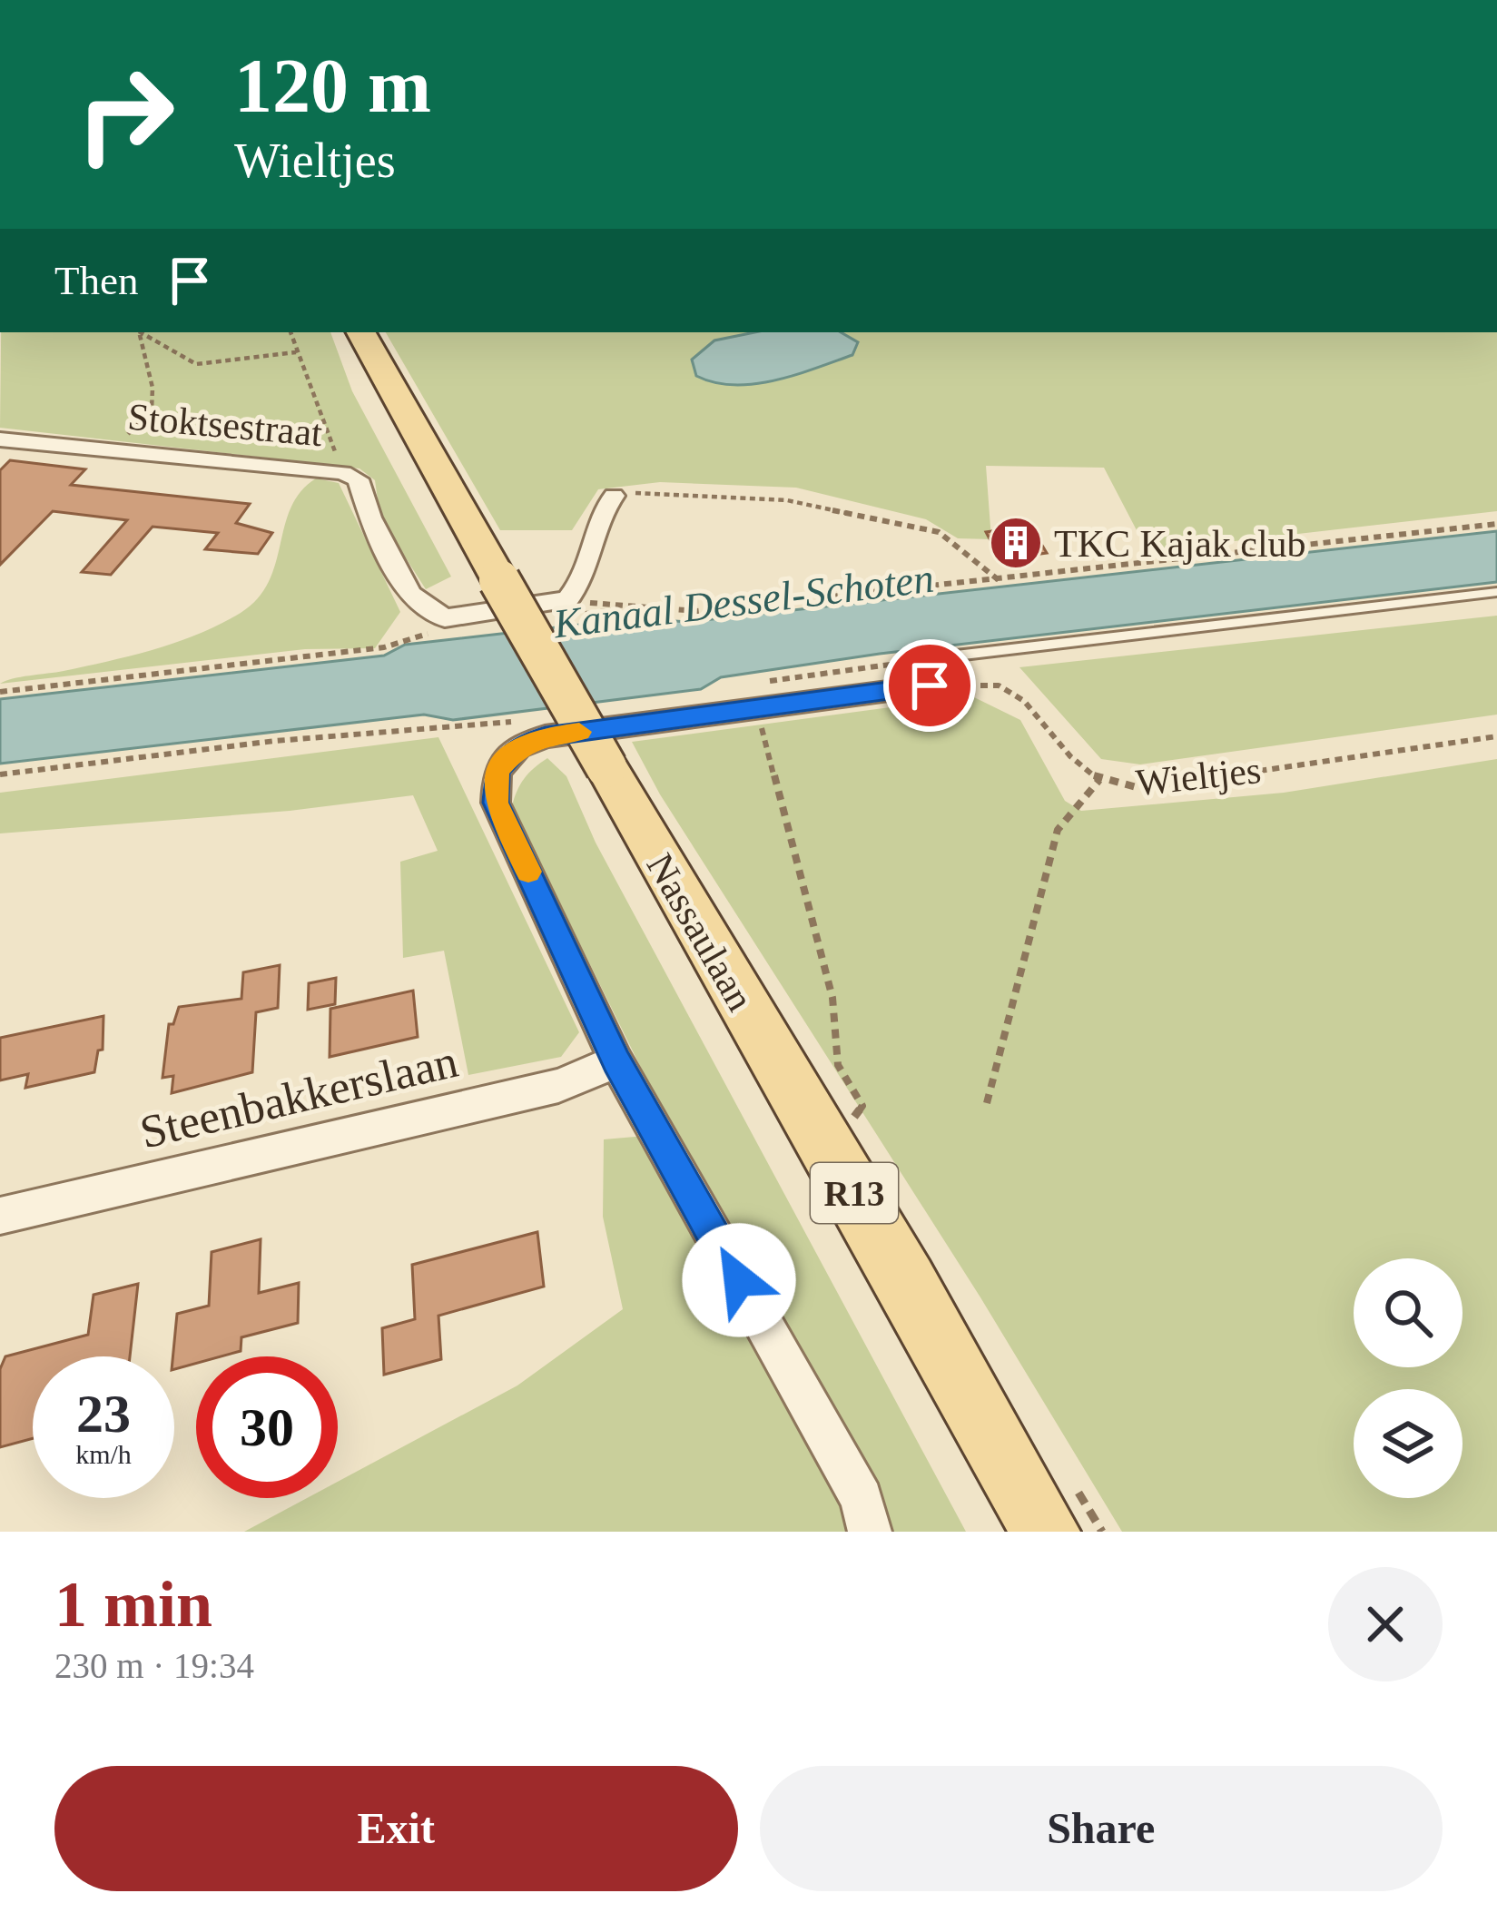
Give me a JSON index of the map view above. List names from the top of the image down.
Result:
{
  "streets": {
    "main road": ["Nassaulaan", "R13"],
    "street": ["Stoktsestraat", "Steenbakkerslaan"],
    "path": ["Wieltjes"]
  },
  "water": ["Kanaal Dessel-Schoten"],
  "places": {
    "building": ["TKC Kajak club"]
  },
  "page": {
    "turn": ["120 m", "Wieltjes"],
    "then": "Then",
    "speed": "23 km/h",
    "limit": "30",
    "heading": ["1 min", "230 m · 19:34"],
    "buttons": ["Exit", "Share"]
  }
}
